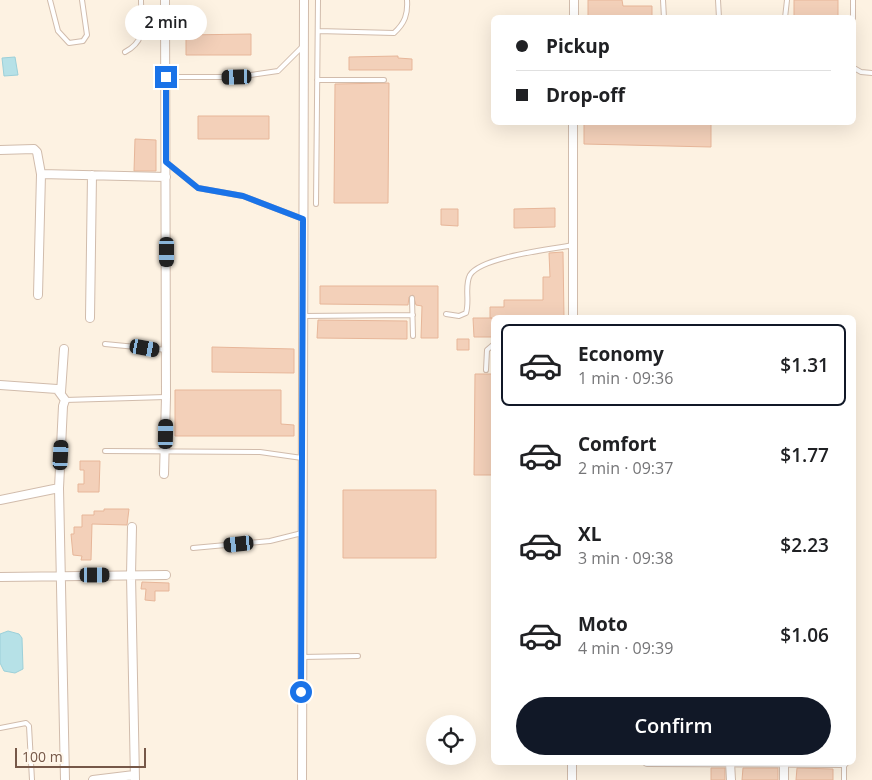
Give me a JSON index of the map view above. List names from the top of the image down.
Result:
{
  "scale_bar": "100 m",
  "page": {
    "bubble": "2 min",
    "banner": ["Pickup", "Drop-off"],
    "list": [
      {
        "name": "Economy",
        "note": "1 min · 09:36",
        "value": "$1.31"
      },
      {
        "name": "Comfort",
        "note": "2 min · 09:37",
        "value": "$1.77"
      },
      {
        "name": "XL",
        "note": "3 min · 09:38",
        "value": "$2.23"
      },
      {
        "name": "Moto",
        "note": "4 min · 09:39",
        "value": "$1.06"
      }
    ],
    "buttons": "Confirm",
    "scale": "100 m"
  }
}
